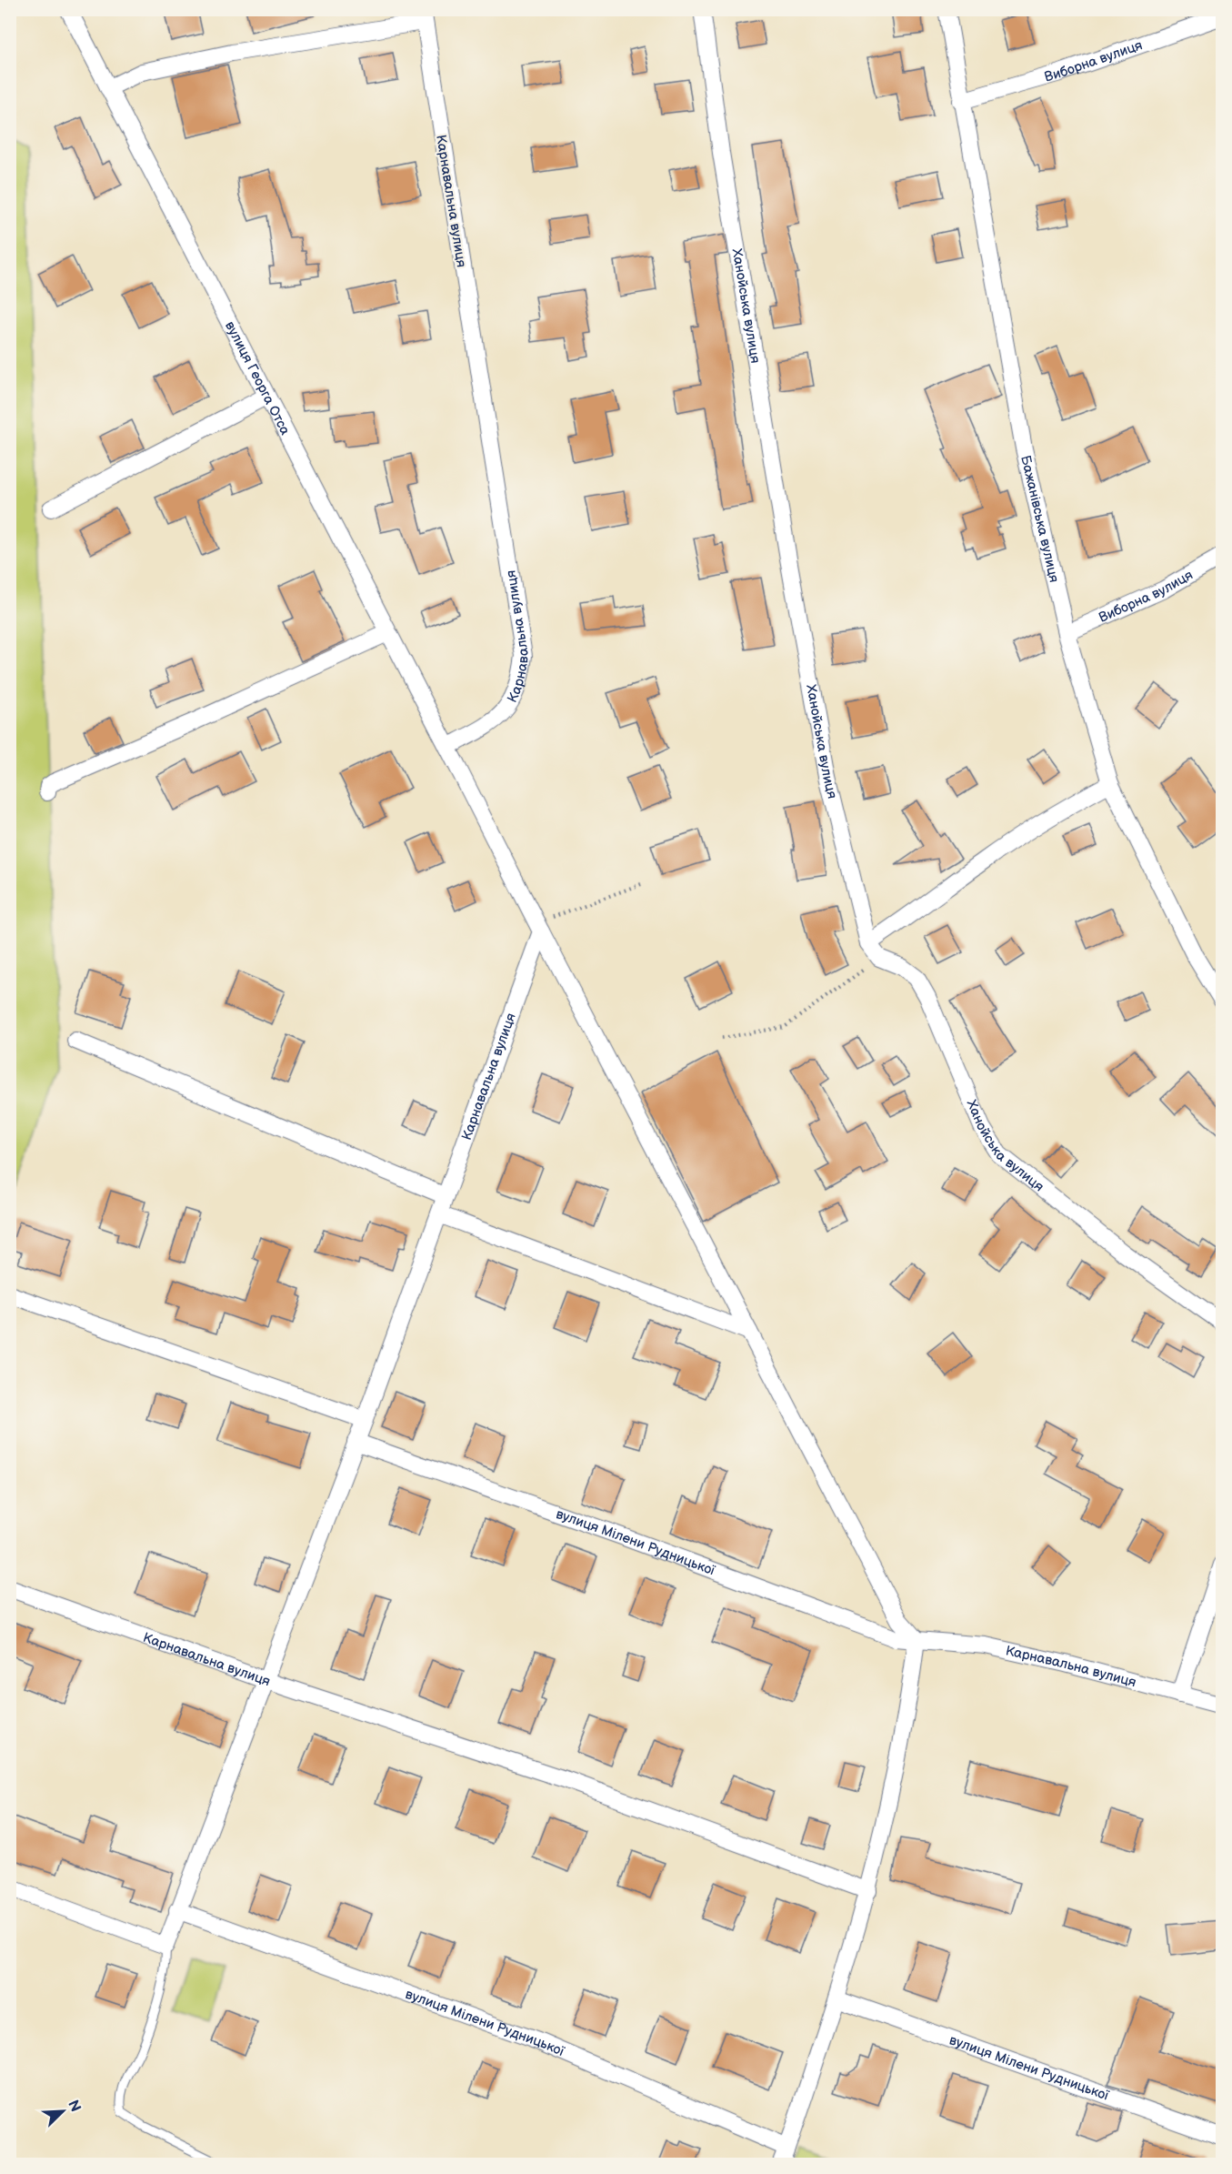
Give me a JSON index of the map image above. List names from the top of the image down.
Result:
{
  "streets": {
    "street": [
      "Виборна вулиця",
      "Карнавальна вулиця",
      "Ханойська вулиця",
      "вулиця Георга Отса",
      "Бажанівська вулиця",
      "вулиця Мілени Рудницької"
    ]
  },
  "crossings": [
    ["Виборна вулиця", "Бажанівська вулиця"],
    ["Карнавальна вулиця", "вулиця Георга Отса"],
    ["Карнавальна вулиця", "вулиця Мілени Рудницької"]
  ],
  "north": "top right"
}
